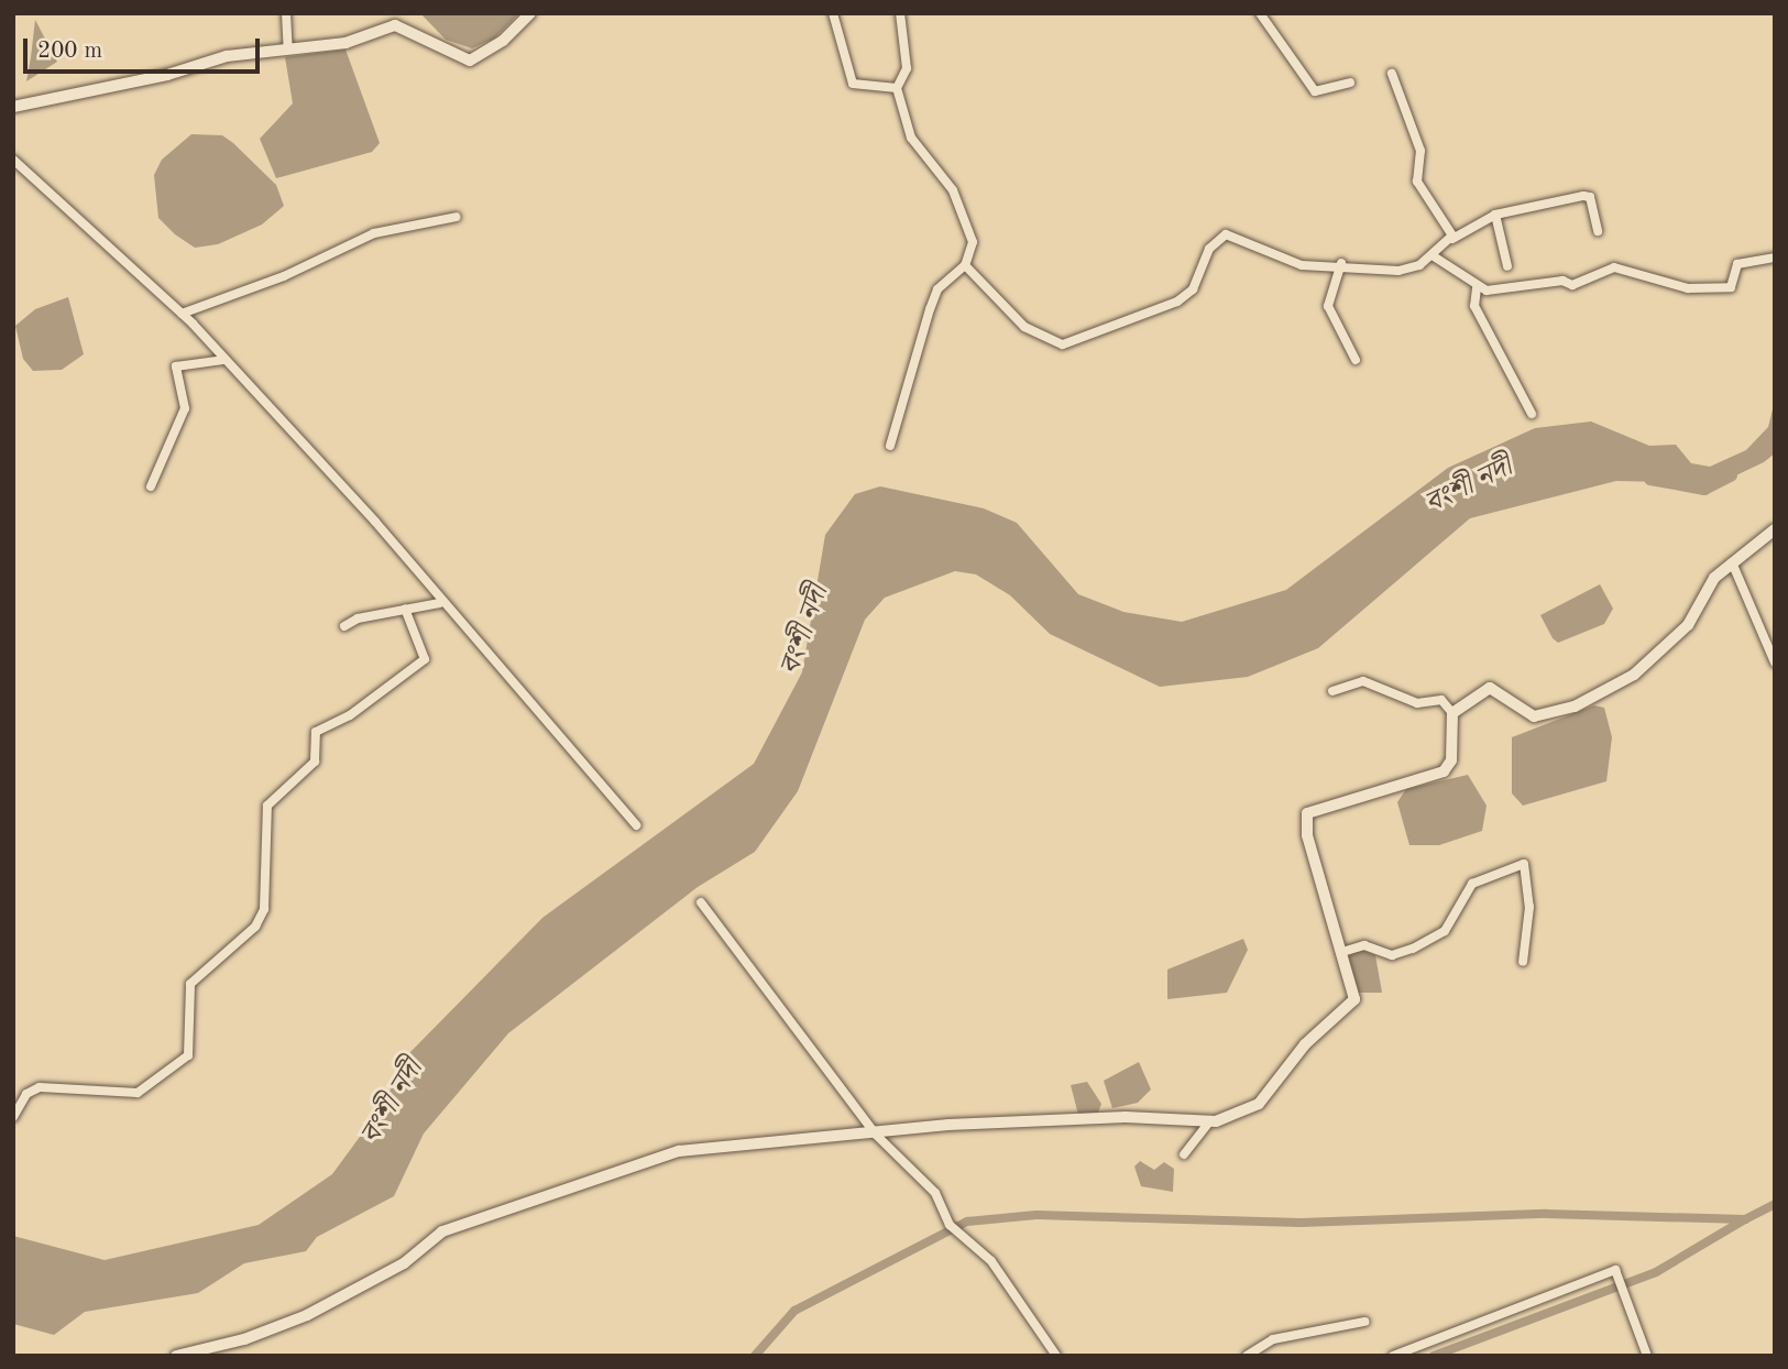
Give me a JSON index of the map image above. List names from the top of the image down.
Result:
{
  "water": ["বংশী নদী"],
  "scale_bar": "200 m"
}
